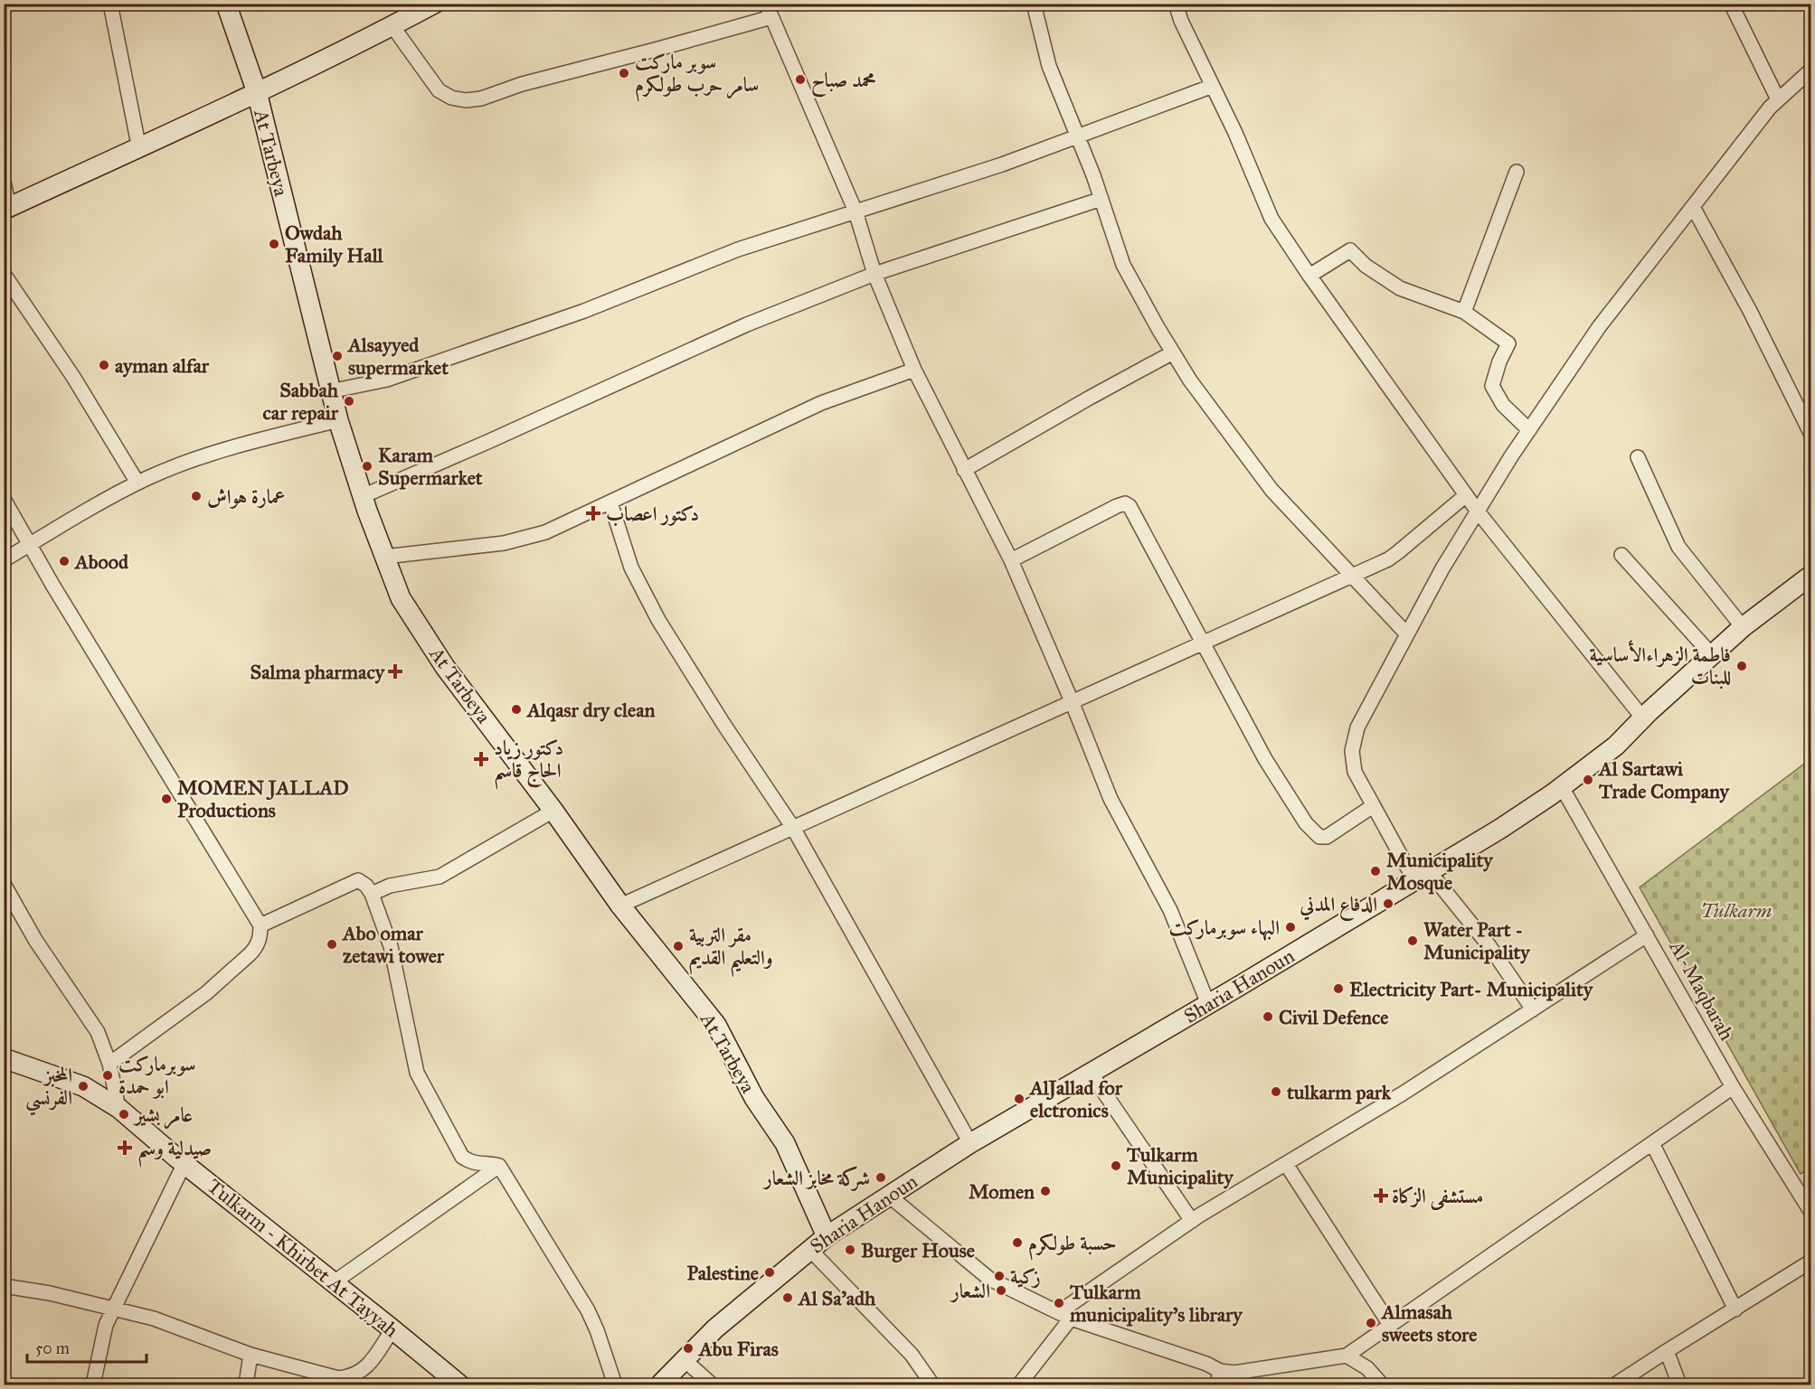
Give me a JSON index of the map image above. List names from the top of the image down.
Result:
{
  "streets": {
    "street": [
      "At Tarbeya",
      "Sharia Hanoun",
      "Al-Maqbarah",
      "Tulkarm - Khirbet At Tayyah"
    ]
  },
  "crossings": [
    ["At Tarbeya", "Sharia Hanoun"],
    ["Sharia Hanoun", "Al-Maqbarah"]
  ],
  "parks": ["Tulkarm"],
  "places": {
    "other": [
      "سوبر ماركت سامر حرب طولكرم",
      "محمد صباح",
      "Owdah Family Hall",
      "Alsayyed supermarket",
      "ayman alfar",
      "Sabbah car repair",
      "Karam Supermarket",
      "عمارة هواش",
      "Abood",
      "فاطمة الزهراءالأساسية للبنات",
      "Alqasr dry clean",
      "Al Sartawi Trade Company",
      "MOMEN JALLAD Productions",
      "Municipality Mosque",
      "الدفاع المدني",
      "البهاء سوبرماركت",
      "Water Part - Municipality",
      "Abo omar zetawi tower",
      "مقر التربية والتعليم القديم",
      "Electricity Part- Municipality",
      "Civil Defence",
      "سوبرماركت ابو حمدة",
      "المخبز الفرنسي",
      "tulkarm park",
      "AlJallad for elctronics",
      "عامر بشير",
      "Tulkarm Municipality",
      "شركة مخابز الشعار",
      "Momen",
      "حسبة طولكرم",
      "Burger House",
      "Palestine",
      "زكية",
      "الشعار",
      "Al Sa'adh",
      "Tulkarm municipality's library",
      "Almasah sweets store",
      "Abu Firas"
    ],
    "health": [
      "دكتور اعصاب",
      "Salma pharmacy",
      "دكتور زياد الحاج قاسم",
      "صيدلية وسم",
      "مستشفى الزكاة"
    ]
  },
  "scale_bar": "50 m"
}
